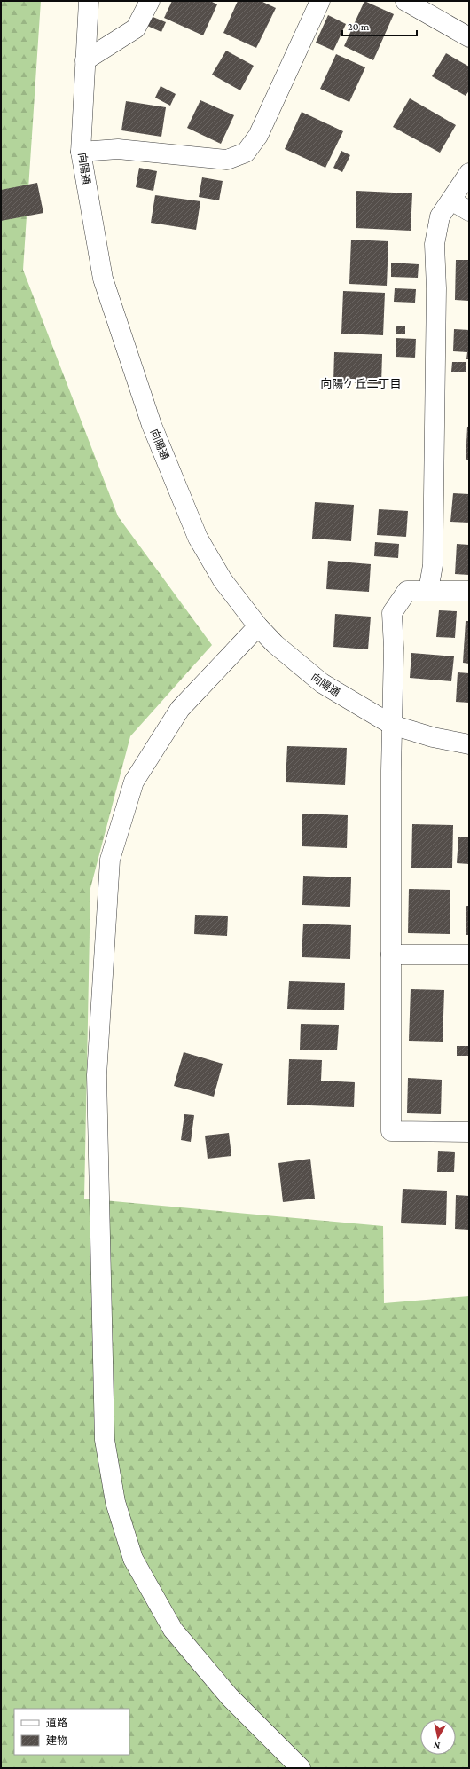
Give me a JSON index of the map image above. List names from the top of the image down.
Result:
{
  "streets": {
    "street": ["向陽通"]
  },
  "districts": ["向陽ケ丘二丁目"],
  "legend": ["道路", "建物"],
  "scale_bar": "20 m",
  "north": "bottom"
}
